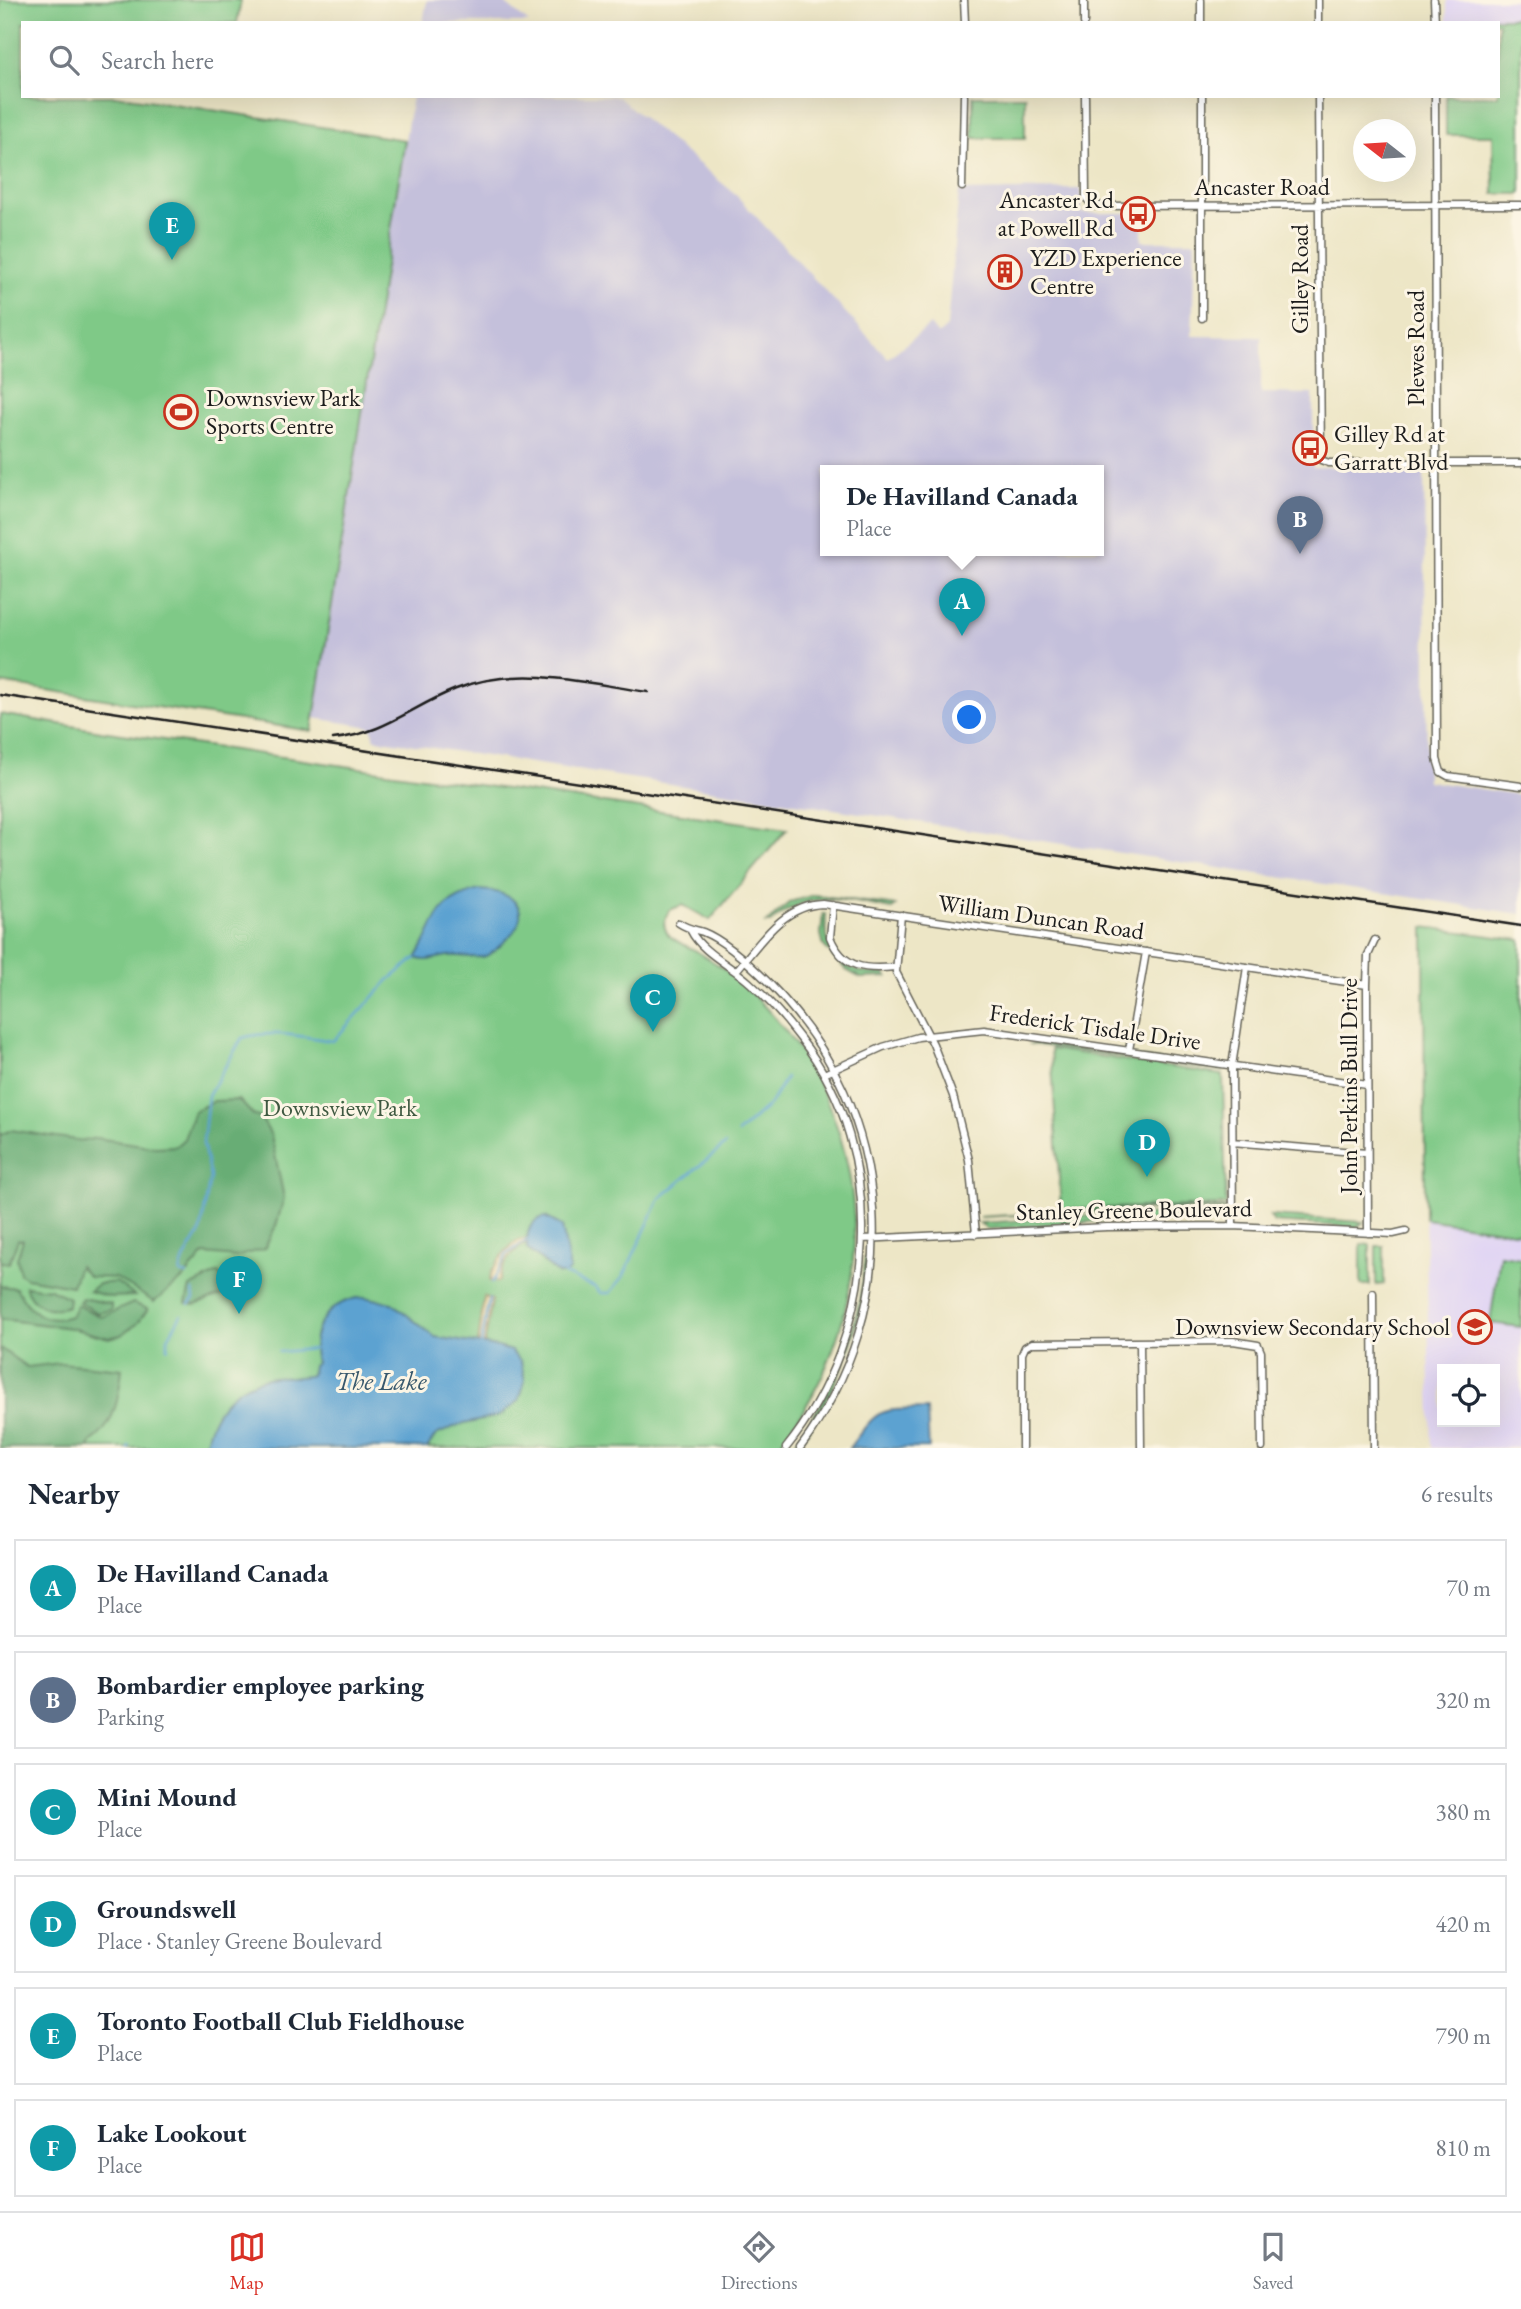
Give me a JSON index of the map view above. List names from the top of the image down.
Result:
{
  "streets": {
    "street": [
      "Ancaster Road",
      "Gilley Road",
      "Plewes Road",
      "William Duncan Road",
      "Frederick Tisdale Drive",
      "John Perkins Bull Drive",
      "Stanley Greene Boulevard"
    ]
  },
  "crossings": [
    ["Ancaster Road", "Gilley Road"],
    ["Ancaster Road", "Plewes Road"],
    ["Gilley Road", "Plewes Road"],
    ["William Duncan Road", "John Perkins Bull Drive"],
    ["Frederick Tisdale Drive", "John Perkins Bull Drive"],
    ["John Perkins Bull Drive", "Stanley Greene Boulevard"]
  ],
  "water": ["The Lake"],
  "parks": ["Downsview Park"],
  "places": {
    "bus stop": ["Ancaster Rd at Powell Rd", "Gilley Rd at Garratt Blvd"],
    "building": ["YZD Experience Centre"],
    "sports": ["Downsview Park Sports Centre"],
    "school or university": ["Downsview Secondary School"]
  },
  "north": "left",
  "page": {
    "search": "Search here",
    "pins": [
      "E",
      "B",
      "A",
      "C",
      "D",
      "F"
    ],
    "popup": ["De Havilland Canada", "Place"],
    "heading": ["Nearby", "6 results"],
    "list": [
      {
        "mark": "A",
        "name": "De Havilland Canada",
        "note": "Place",
        "value": "70 m"
      },
      {
        "mark": "B",
        "name": "Bombardier employee parking",
        "note": "Parking",
        "value": "320 m"
      },
      {
        "mark": "C",
        "name": "Mini Mound",
        "note": "Place",
        "value": "380 m"
      },
      {
        "mark": "D",
        "name": "Groundswell",
        "note": "Place · Stanley Greene Boulevard",
        "value": "420 m"
      },
      {
        "mark": "E",
        "name": "Toronto Football Club Fieldhouse",
        "note": "Place",
        "value": "790 m"
      },
      {
        "mark": "F",
        "name": "Lake Lookout",
        "note": "Place",
        "value": "810 m"
      }
    ],
    "nav": ["Map", "Directions", "Saved"]
  }
}
